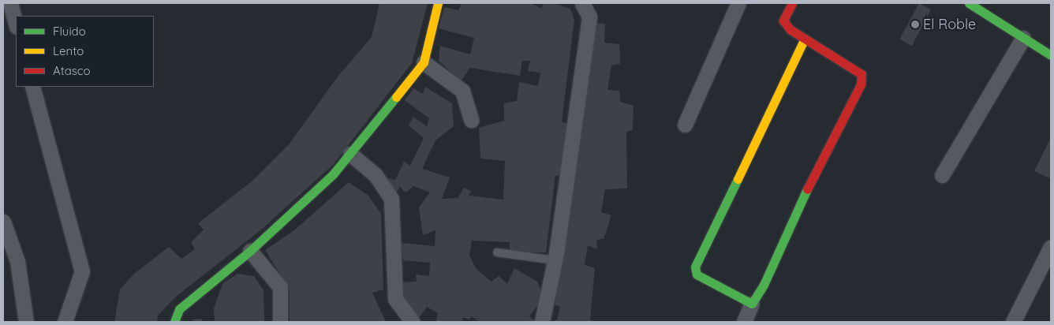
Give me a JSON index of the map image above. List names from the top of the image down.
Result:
{
  "places": ["El Roble"],
  "legend": ["Fluido", "Lento", "Atasco"]
}
